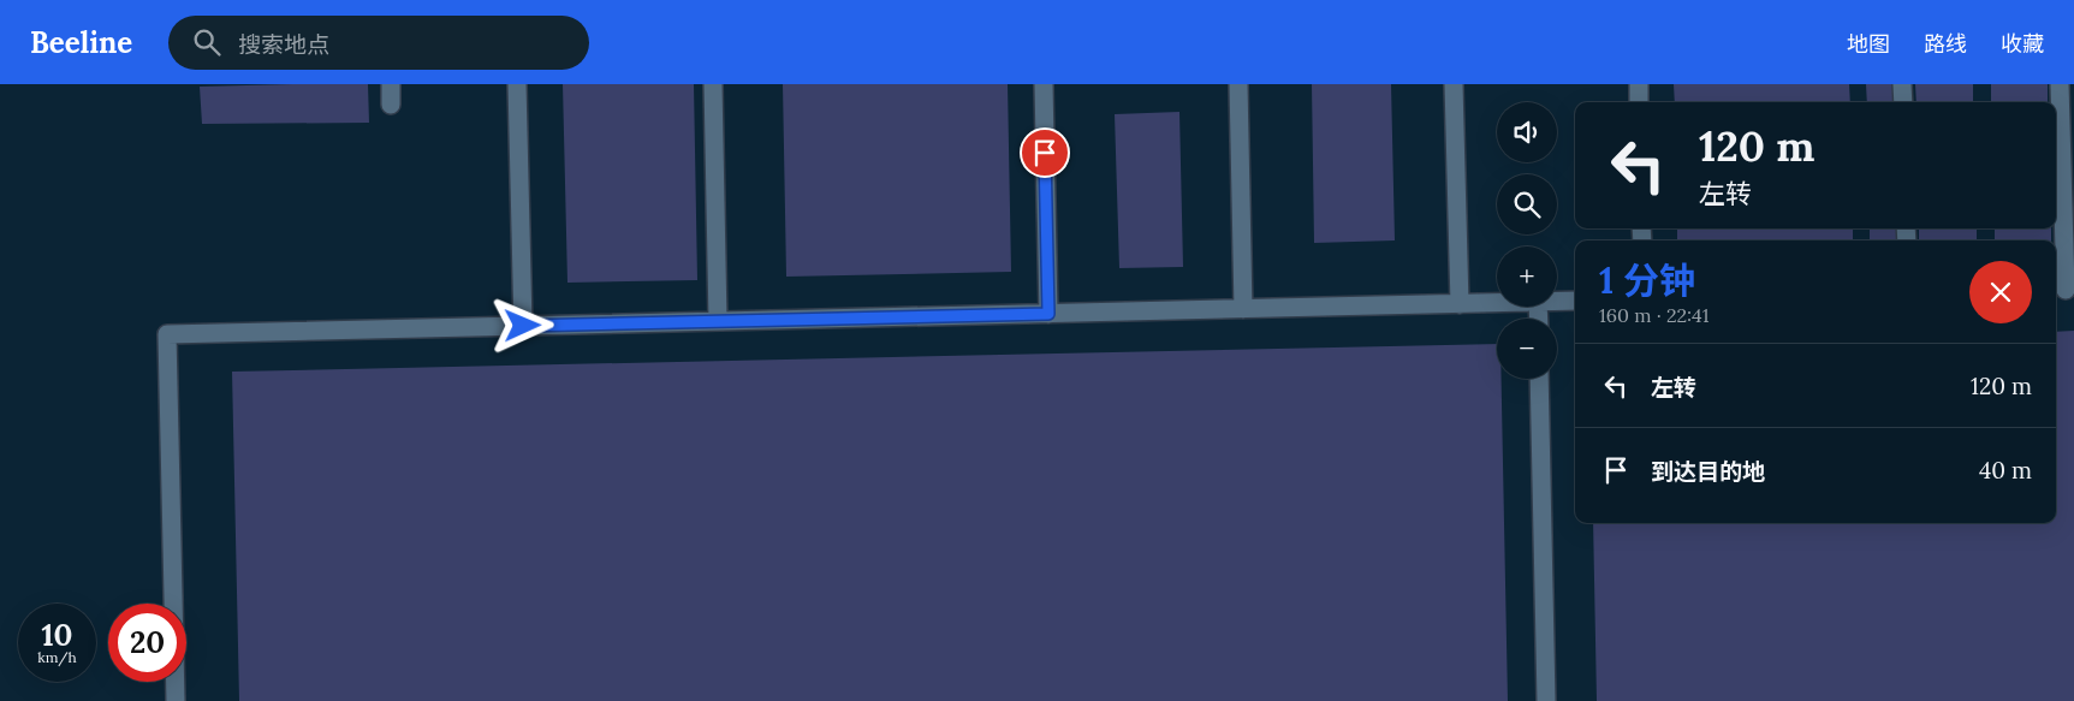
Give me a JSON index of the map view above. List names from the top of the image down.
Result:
{
  "page": {
    "header": "Beeline",
    "search": "搜索地点",
    "nav": ["地图", "路线", "收藏"],
    "map_buttons": ["+", "−"],
    "turn": ["120 m", "左转"],
    "heading": ["1 分钟", "160 m · 22:41"],
    "list": [
      {
        "name": "左转",
        "value": "120 m"
      },
      {
        "name": "到达目的地",
        "value": "40 m"
      }
    ],
    "speed": "10 km/h",
    "limit": "20"
  }
}
